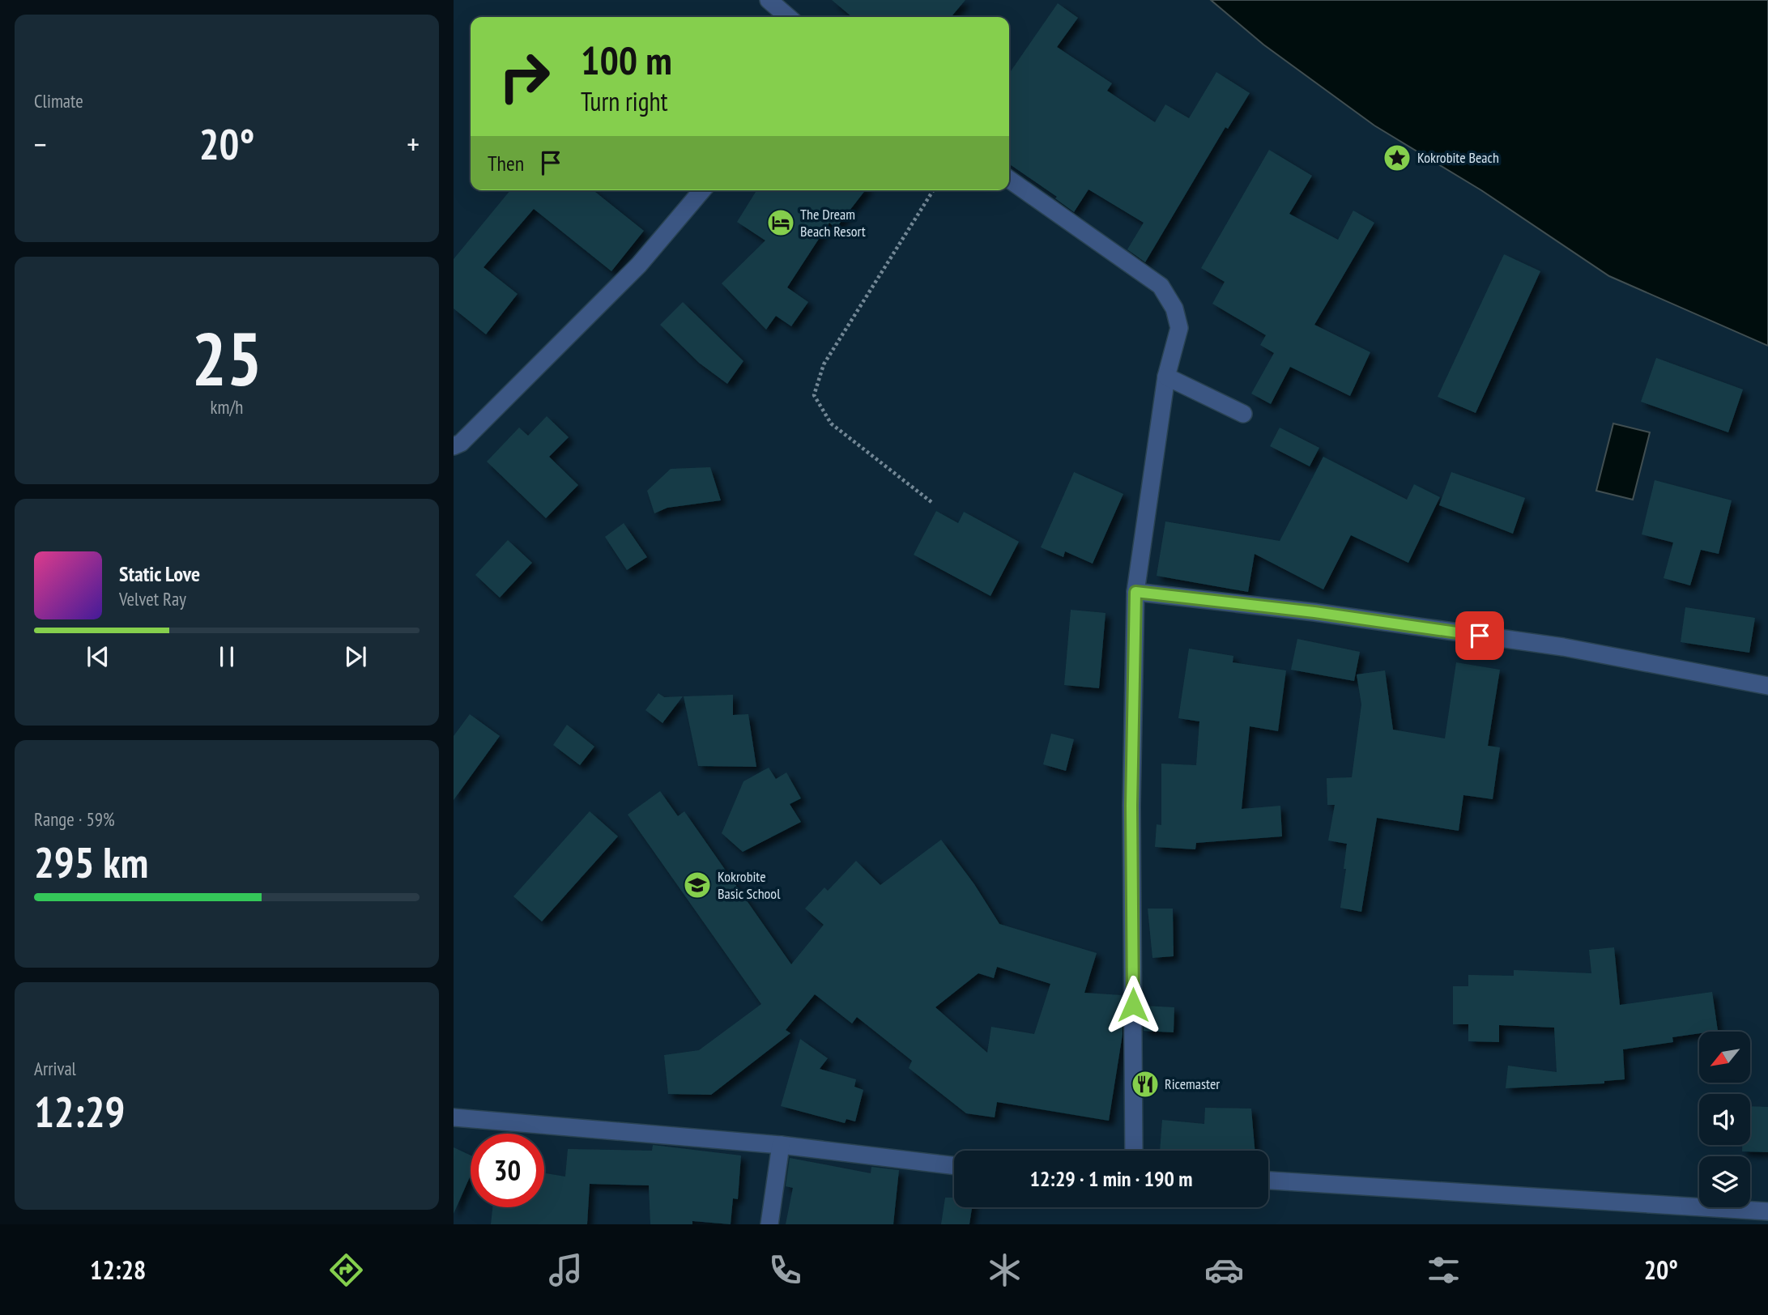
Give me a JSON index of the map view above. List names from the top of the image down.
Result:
{
  "places": {
    "place": ["Kokrobite Beach"],
    "hotel": ["The Dream Beach Resort"],
    "school or university": ["Kokrobite Basic School"],
    "restaurant": ["Ricemaster"]
  },
  "north": "bottom left",
  "page": {
    "tile": [
      "Climate",
      ["25", "km/h"],
      ["Range · 59%", "295 km"],
      ["Arrival", "12:29"]
    ],
    "turn": ["100 m", "Turn right"],
    "heat": ["−", "20°", "+"],
    "then": "Then",
    "song": ["Static Love", "Velvet Ray"],
    "limit": "30",
    "trip": "12:29 · 1 min · 190 m",
    "tabs": ["12:28", "20°"]
  }
}
